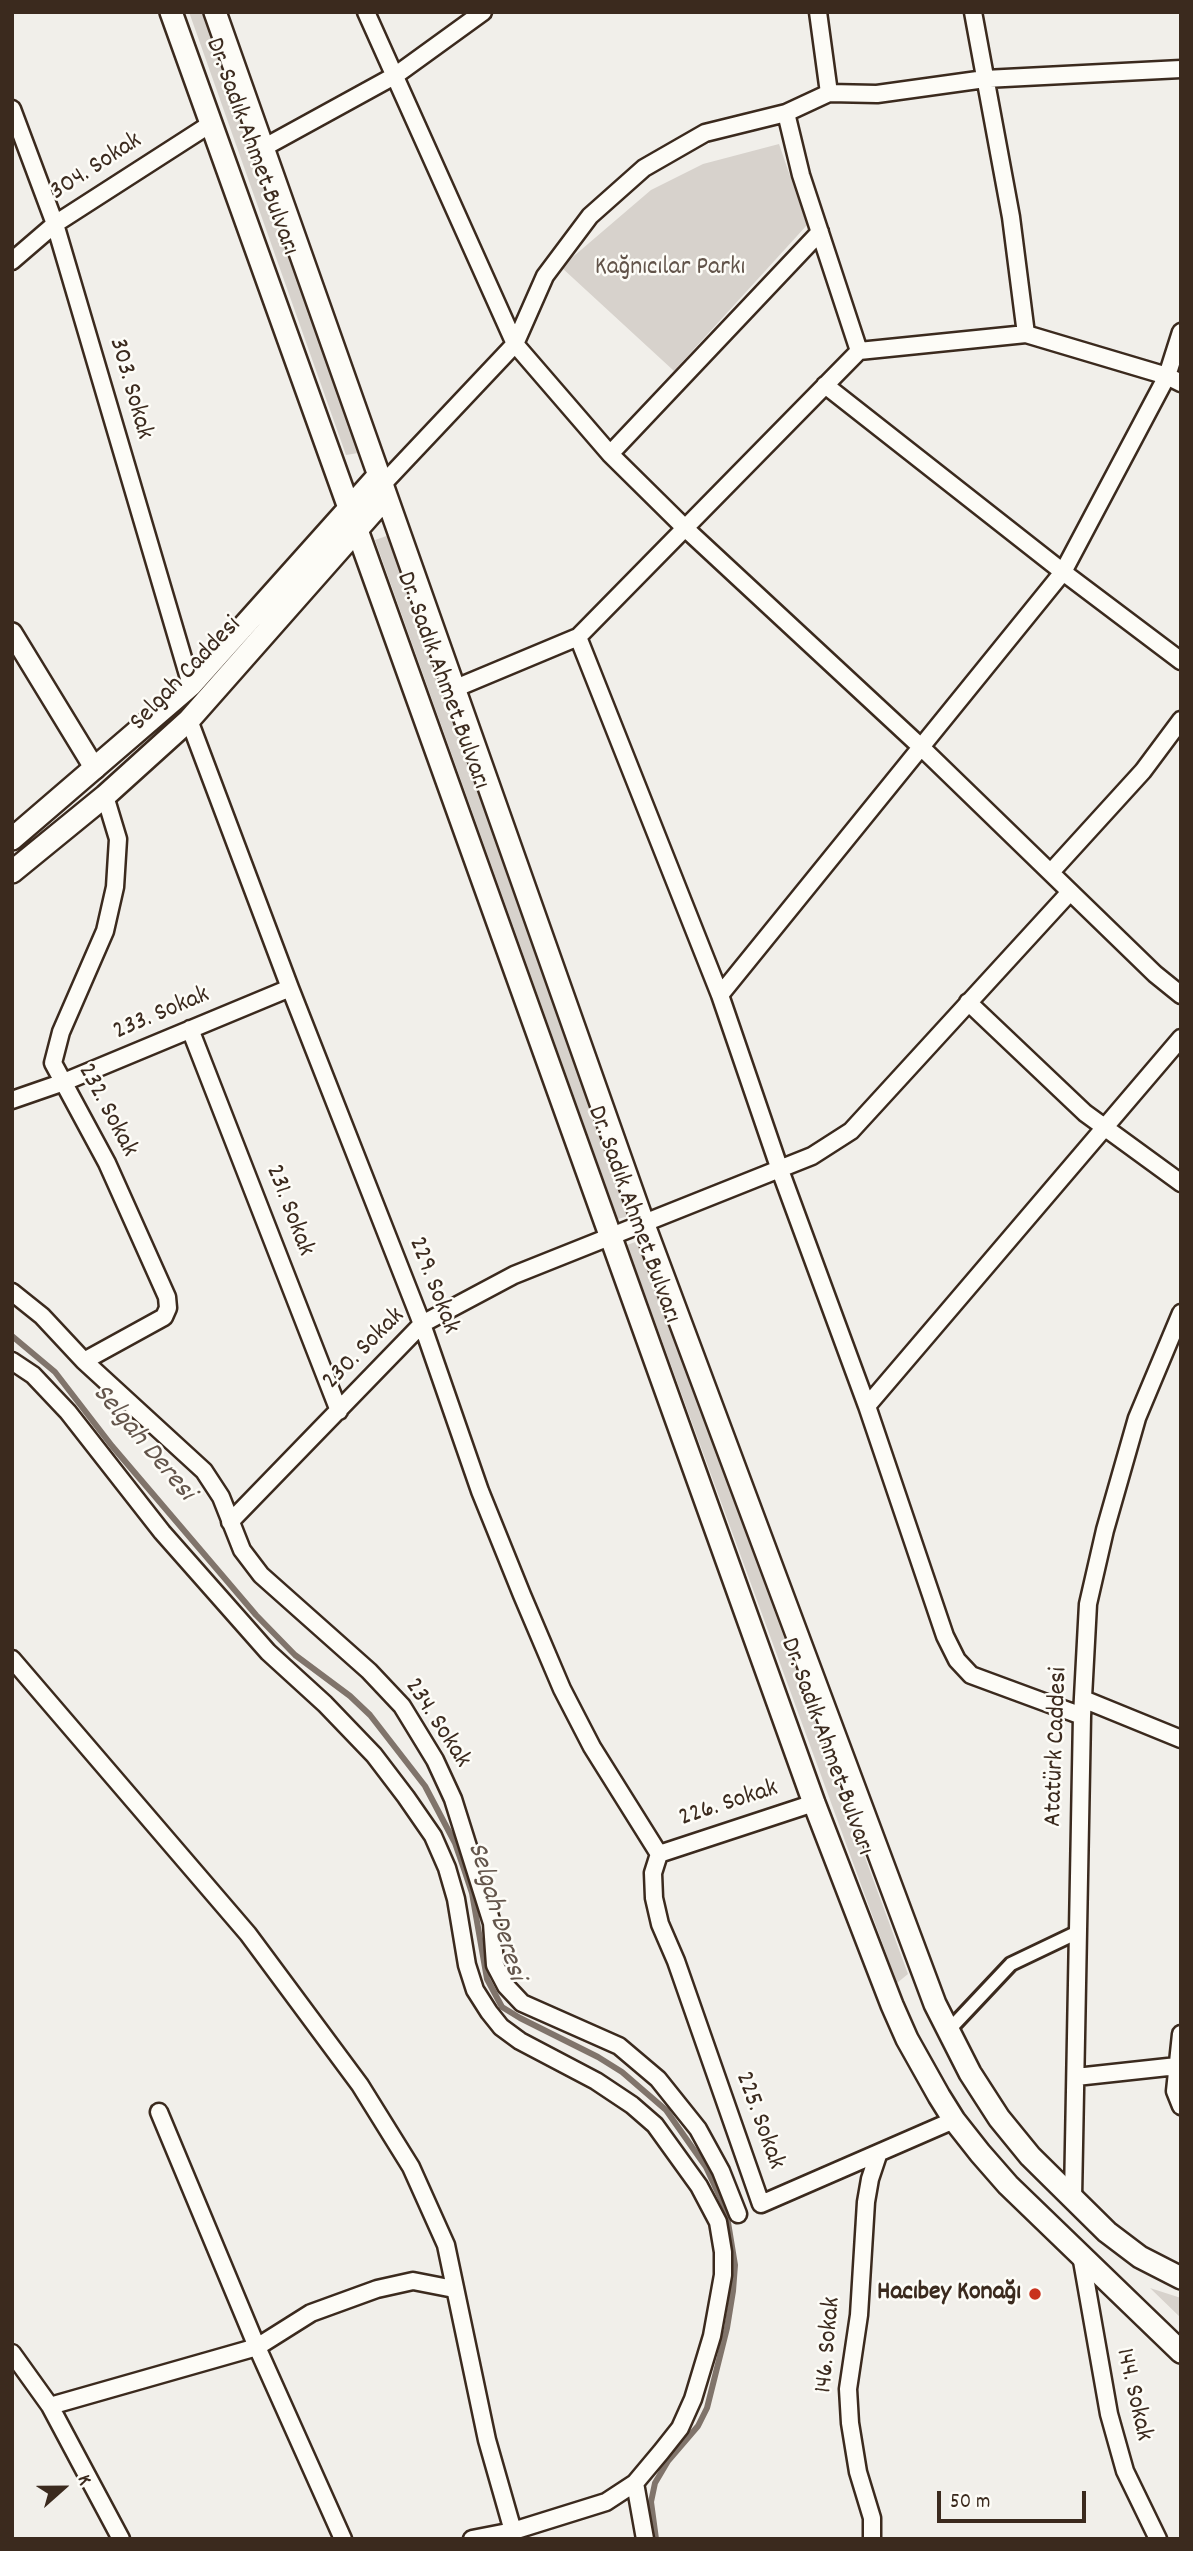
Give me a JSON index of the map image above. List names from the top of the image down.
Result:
{
  "streets": {
    "main road": ["Dr. Sadık Ahmet Bulvarı", "Selgah Caddesi"],
    "street": [
      "304. Sokak",
      "303. Sokak",
      "233. Sokak",
      "232. Sokak",
      "231. Sokak",
      "229. Sokak",
      "230. Sokak",
      "234. Sokak",
      "Atatürk Caddesi",
      "226. Sokak",
      "225. Sokak",
      "146. Sokak",
      "144. Sokak"
    ]
  },
  "crossings": [
    ["Dr. Sadık Ahmet Bulvarı", "304. Sokak"],
    ["Dr. Sadık Ahmet Bulvarı", "Selgah Caddesi"],
    ["Dr. Sadık Ahmet Bulvarı", "230. Sokak"],
    ["Dr. Sadık Ahmet Bulvarı", "Atatürk Caddesi"],
    ["Dr. Sadık Ahmet Bulvarı", "226. Sokak"],
    ["Dr. Sadık Ahmet Bulvarı", "225. Sokak"],
    ["Dr. Sadık Ahmet Bulvarı", "144. Sokak"],
    ["304. Sokak", "303. Sokak"],
    ["303. Sokak", "Selgah Caddesi"],
    ["Selgah Caddesi", "232. Sokak"],
    ["Selgah Caddesi", "229. Sokak"],
    ["233. Sokak", "232. Sokak"],
    ["233. Sokak", "231. Sokak"],
    ["233. Sokak", "229. Sokak"],
    ["232. Sokak", "234. Sokak"],
    ["231. Sokak", "230. Sokak"],
    ["229. Sokak", "230. Sokak"],
    ["229. Sokak", "226. Sokak"],
    ["229. Sokak", "225. Sokak"],
    ["230. Sokak", "234. Sokak"],
    ["226. Sokak", "225. Sokak"],
    ["225. Sokak", "146. Sokak"]
  ],
  "water": ["Selgah Deresi"],
  "parks": ["Kağnıcılar Parkı"],
  "places": ["Hacıbey Konağı"],
  "scale_bar": "50 m",
  "north": "right"
}
